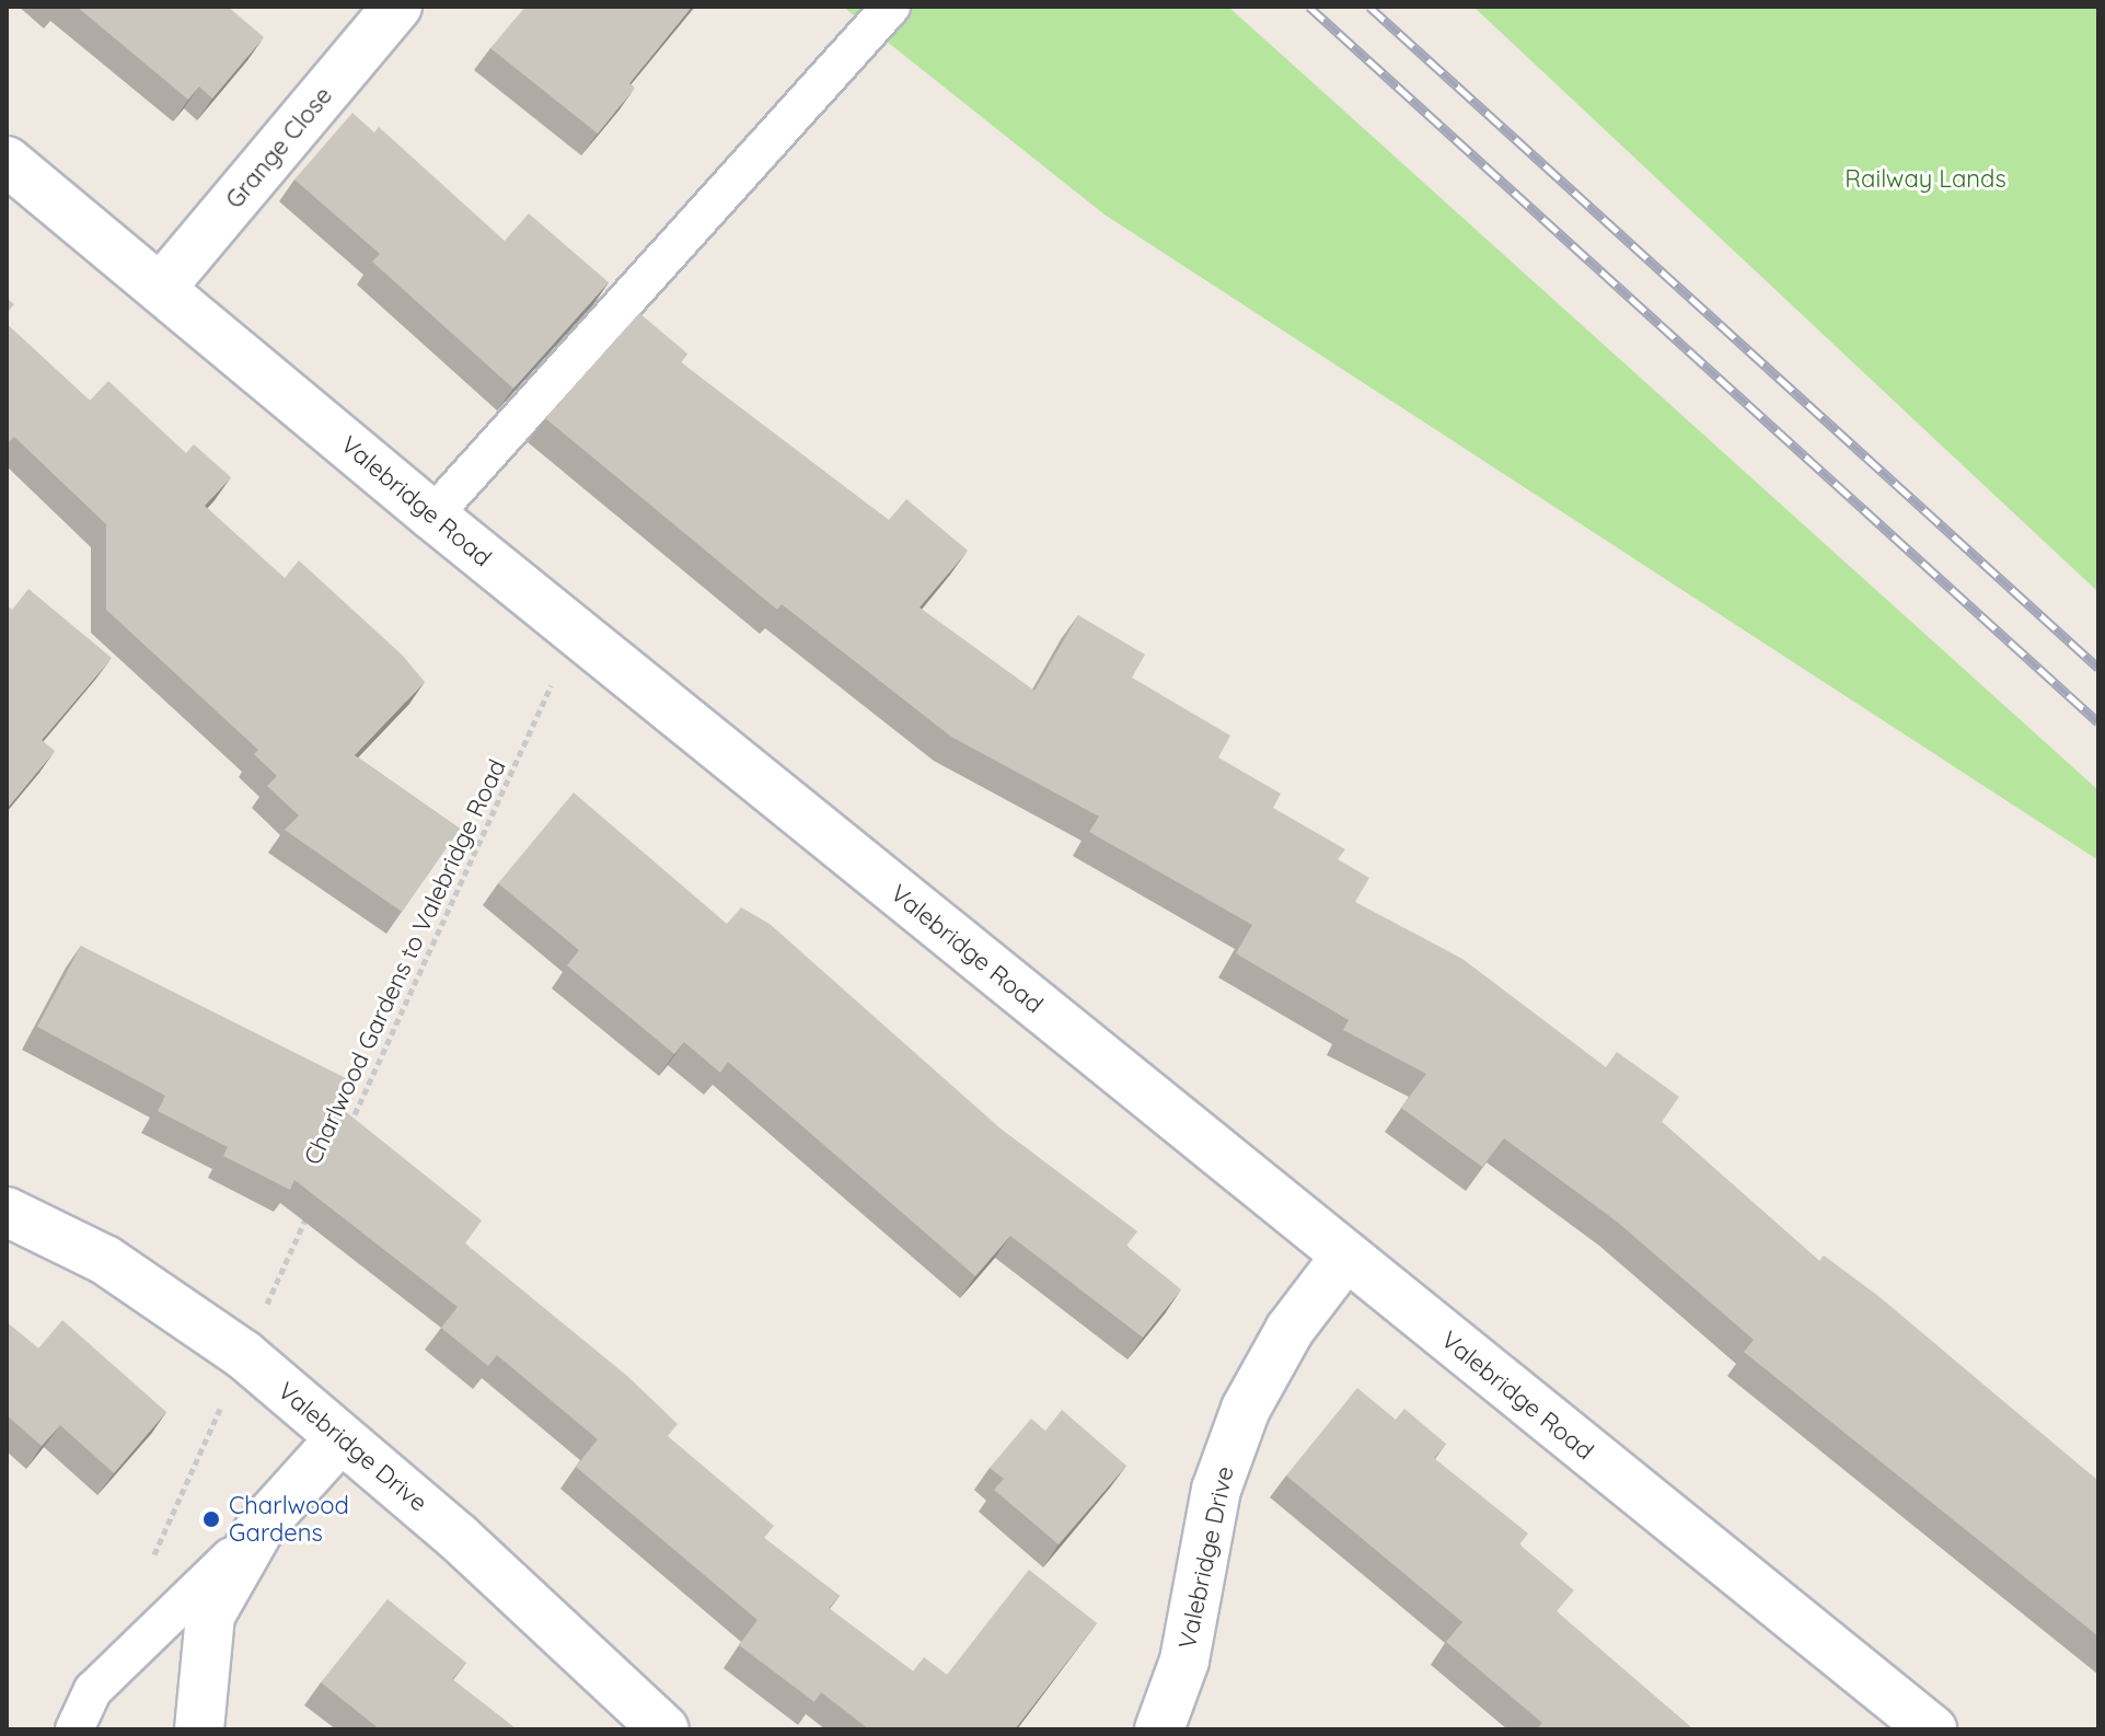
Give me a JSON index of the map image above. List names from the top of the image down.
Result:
{
  "streets": {
    "street": ["Grange Close", "Valebridge Road", "Valebridge Drive"],
    "path": ["Charlwood Gardens to Valebridge Road"]
  },
  "crossings": [
    ["Grange Close", "Valebridge Road"],
    ["Valebridge Road", "Charlwood Gardens to Valebridge Road"],
    ["Valebridge Road", "Valebridge Drive"]
  ],
  "parks": ["Railway Lands"],
  "places": ["Charlwood Gardens"]
}
